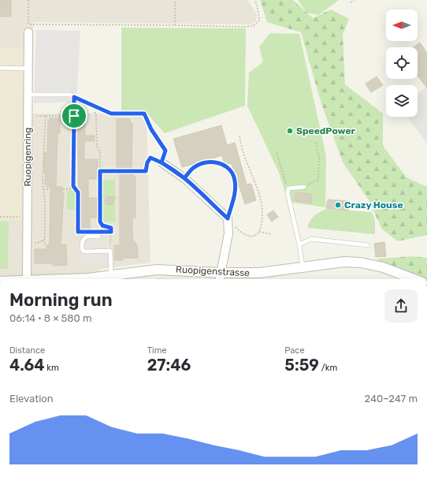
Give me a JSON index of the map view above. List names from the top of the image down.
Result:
{
  "streets": {
    "street": ["Ruopigenring", "Ruopigenstrasse"]
  },
  "places": ["SpeedPower", "Crazy House"],
  "north": "left",
  "page": {
    "heading": ["Morning run", "06:14 · 8 × 580 m"],
    "stats": [
      ["Distance", "4.64 km"],
      ["Time", "27:46"],
      ["Pace", "5:59 /km"]
    ],
    "chart": ["Elevation", "240–247 m"]
  }
}
